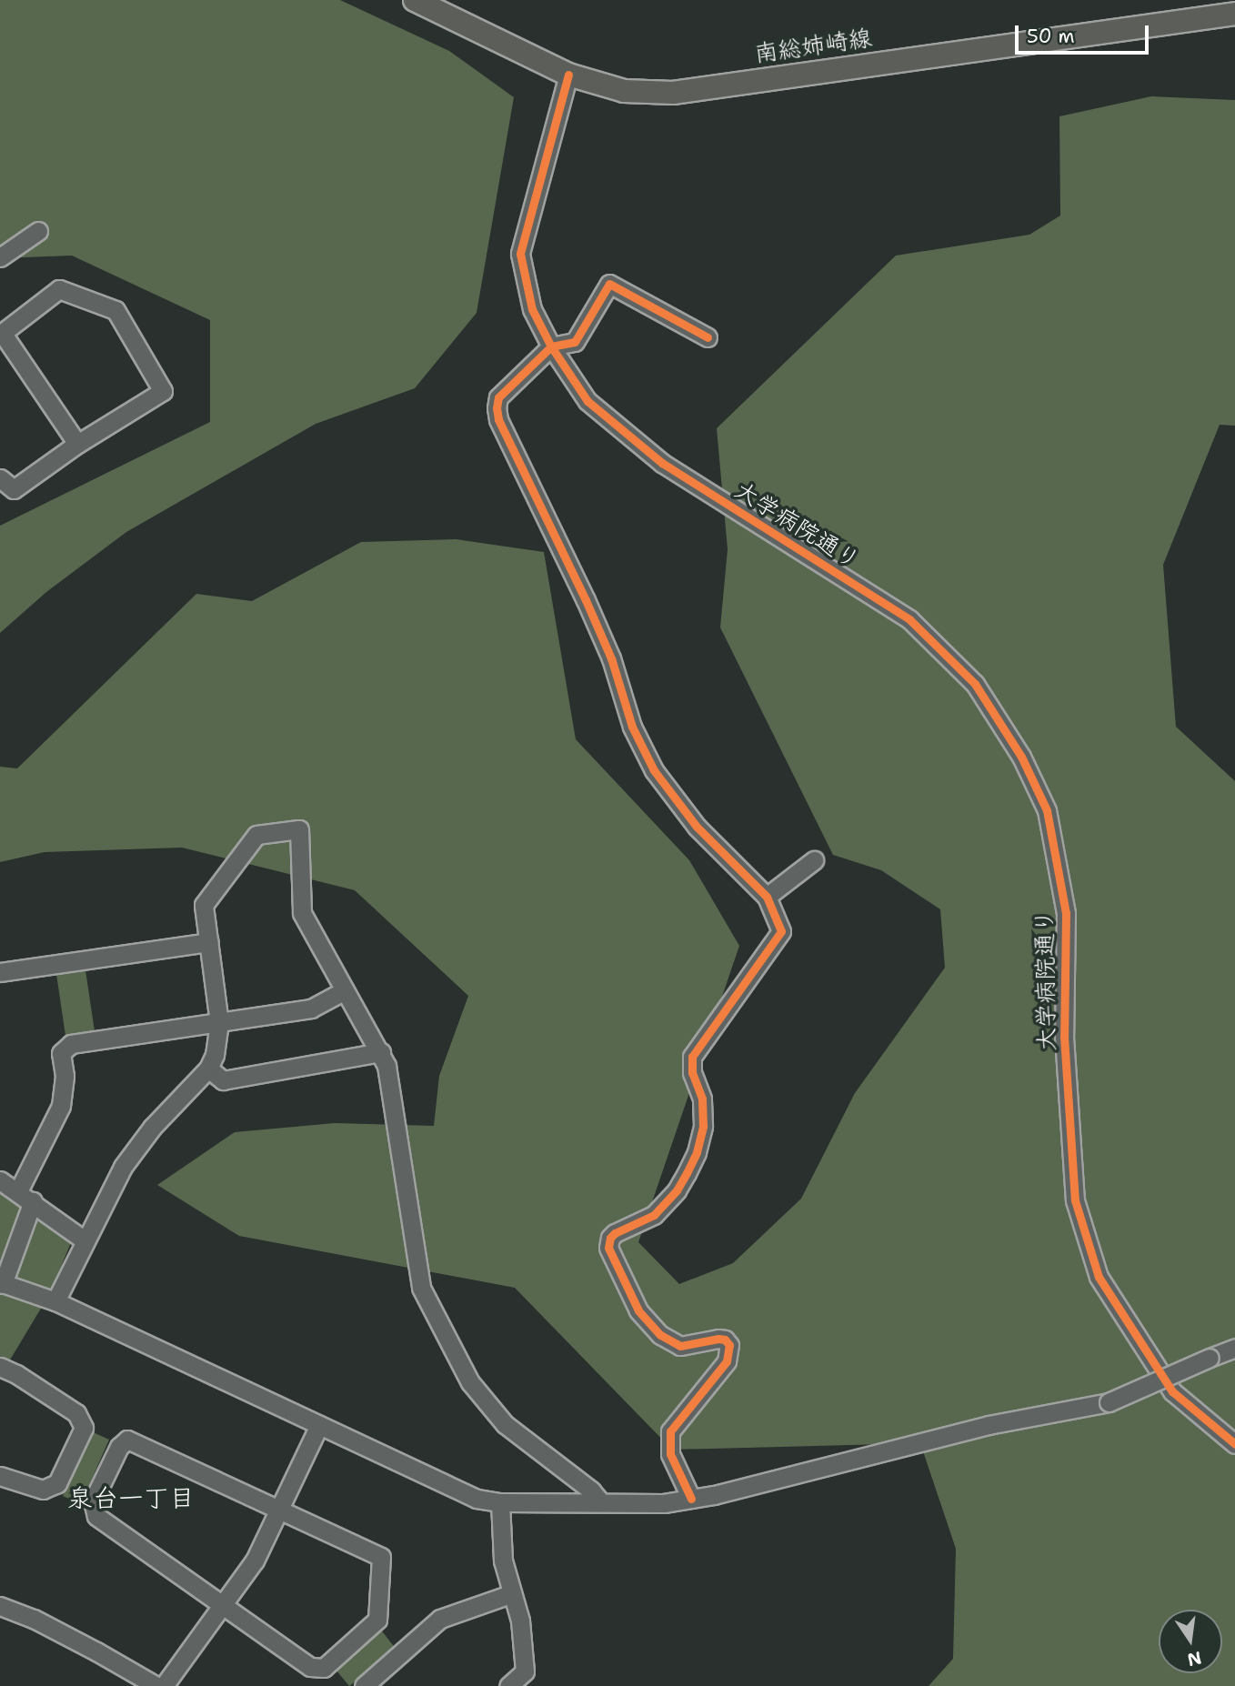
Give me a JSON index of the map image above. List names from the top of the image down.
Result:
{
  "streets": {
    "main road": ["南総姉崎線"],
    "street": ["大学病院通り"]
  },
  "crossings": [
    ["南総姉崎線", "大学病院通り"]
  ],
  "districts": ["泉台一丁目"],
  "scale_bar": "50 m",
  "north": "bottom"
}
